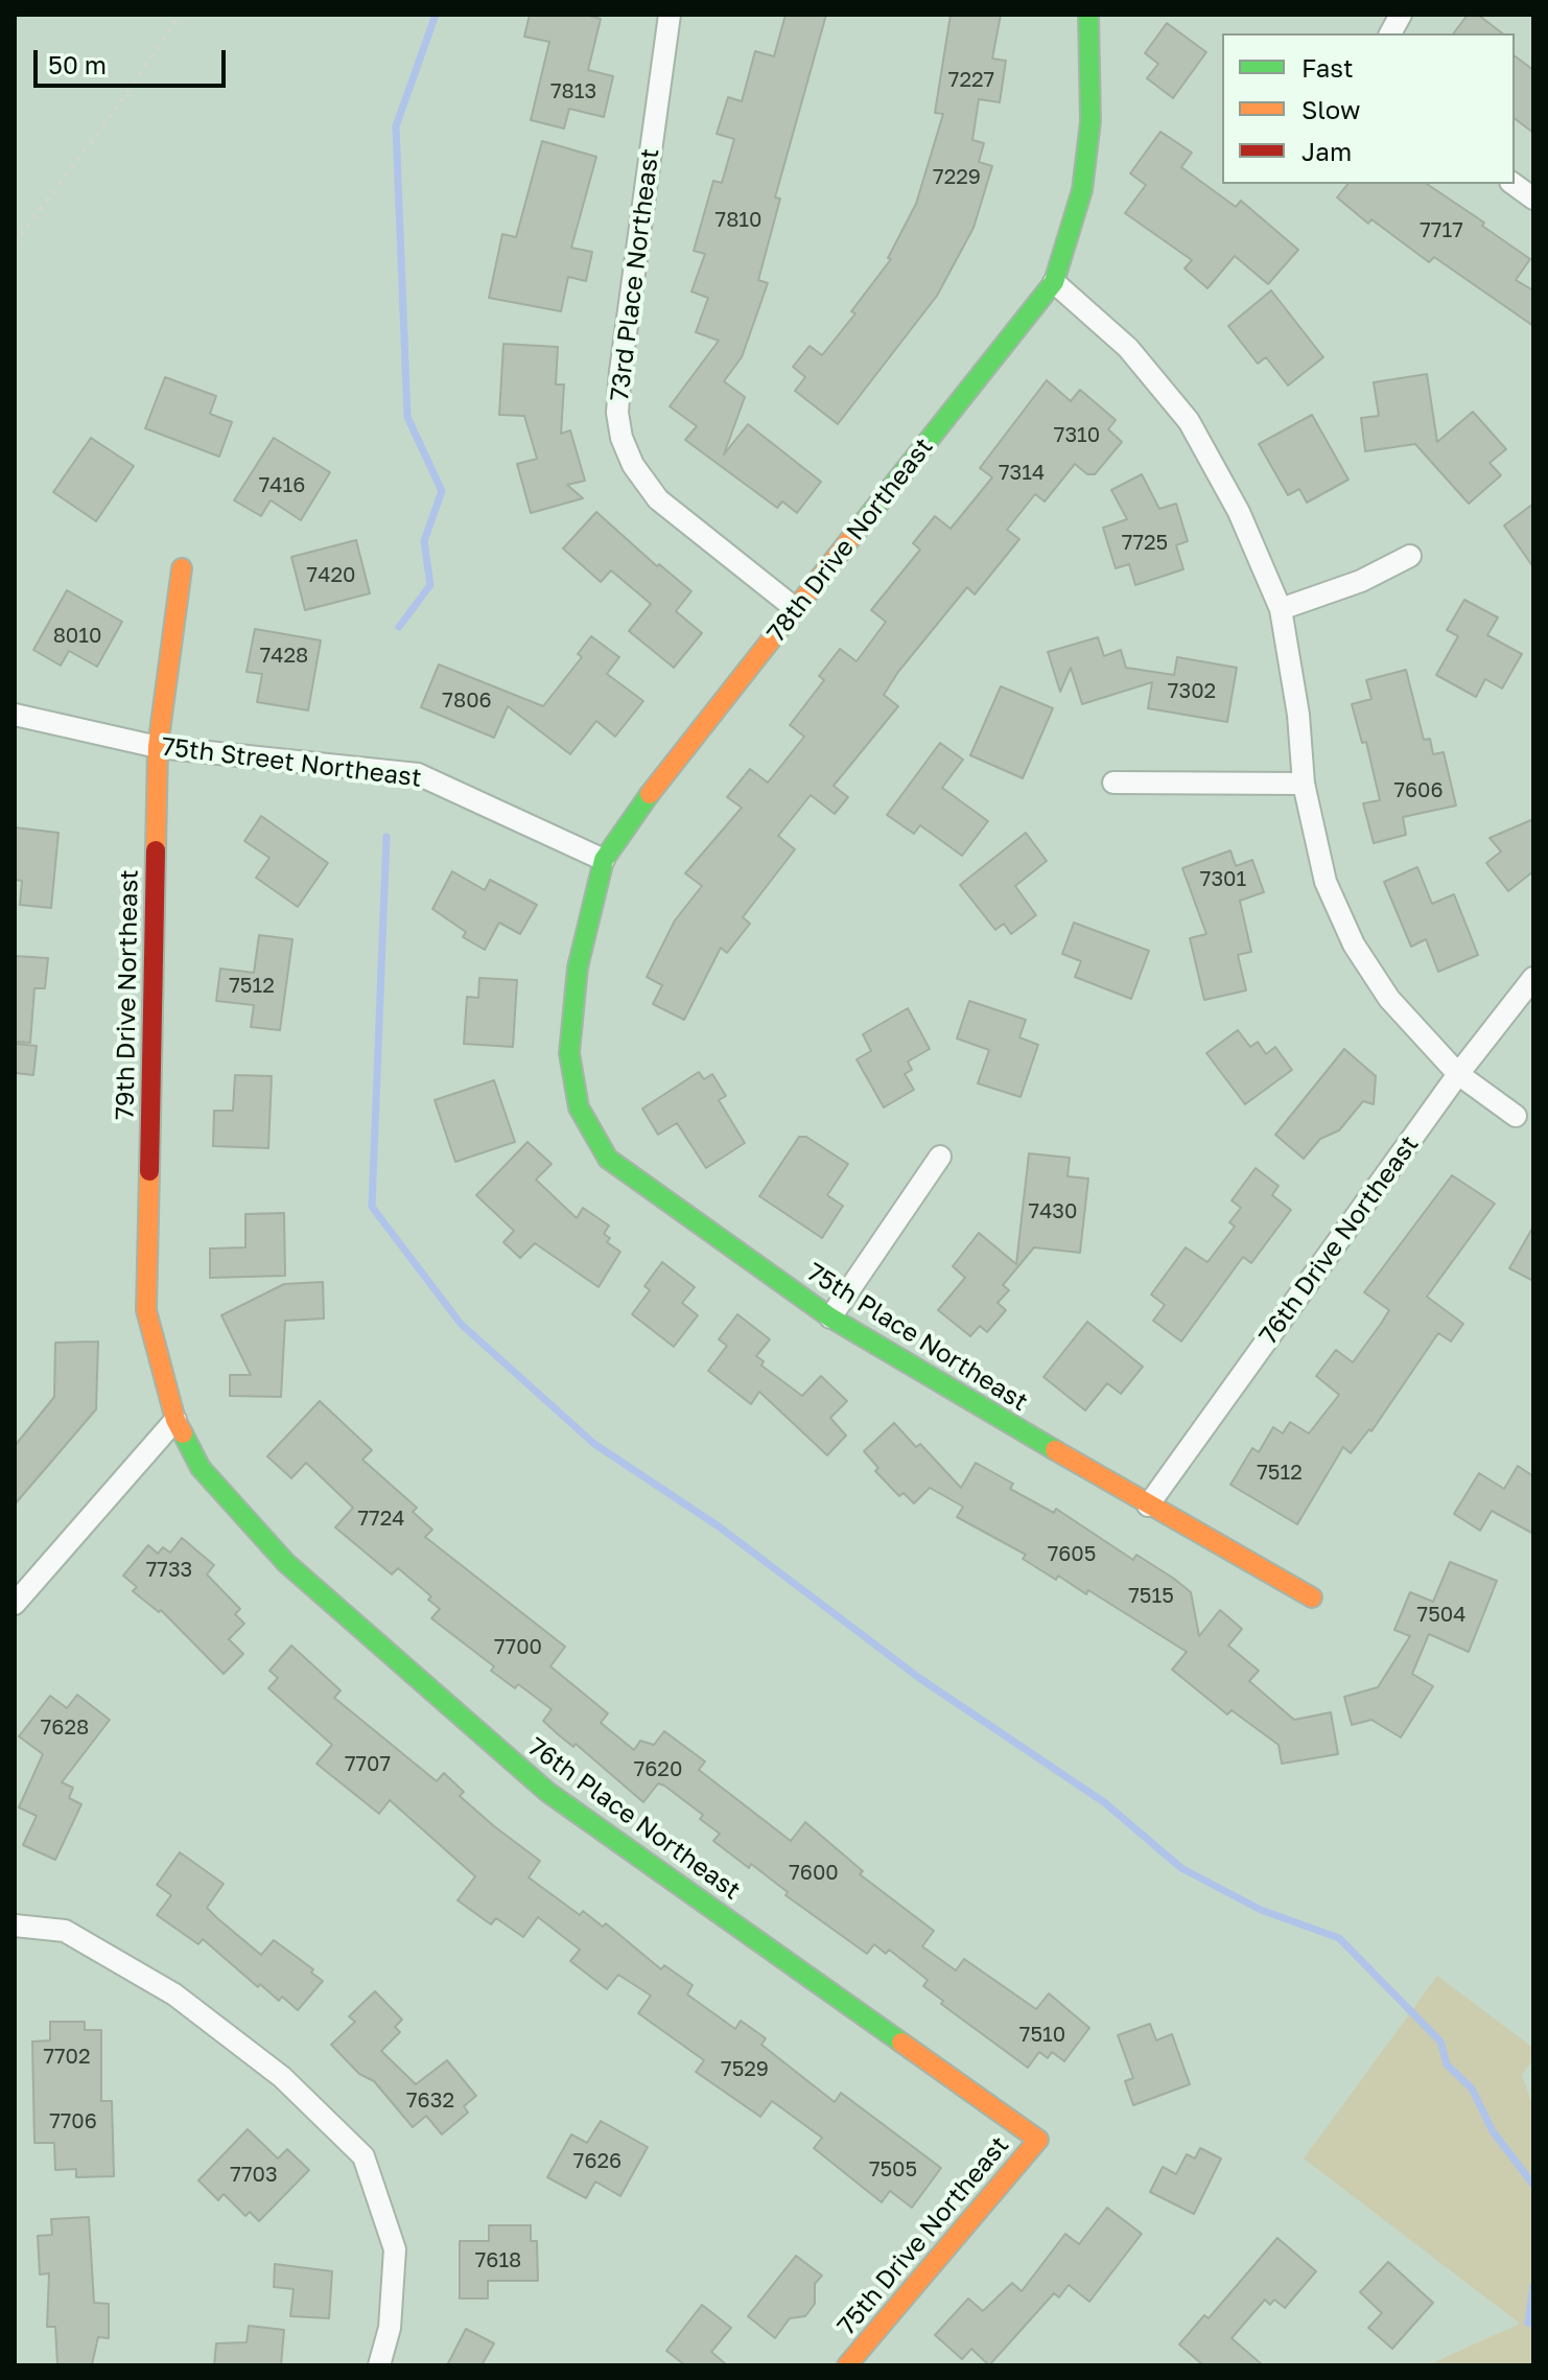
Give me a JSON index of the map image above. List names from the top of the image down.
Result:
{
  "streets": {
    "street": [
      "73rd Place Northeast",
      "78th Drive Northeast",
      "75th Street Northeast",
      "79th Drive Northeast",
      "76th Drive Northeast",
      "75th Place Northeast",
      "76th Place Northeast",
      "75th Drive Northeast"
    ]
  },
  "crossings": [
    ["73rd Place Northeast", "78th Drive Northeast"],
    ["78th Drive Northeast", "75th Street Northeast"],
    ["78th Drive Northeast", "75th Place Northeast"],
    ["75th Street Northeast", "79th Drive Northeast"],
    ["79th Drive Northeast", "76th Place Northeast"],
    ["76th Drive Northeast", "75th Place Northeast"],
    ["76th Place Northeast", "75th Drive Northeast"]
  ],
  "house_numbers": [
    "7227",
    "7813",
    "7229",
    "7810",
    "7717",
    "7310",
    "7314",
    "7416",
    "7725",
    "7420",
    "8010",
    "7428",
    "7302",
    "7806",
    "7606",
    "7301",
    "7512",
    "7430",
    "7512",
    "7724",
    "7605",
    "7733",
    "7515",
    "7504",
    "7700",
    "7628",
    "7707",
    "7620",
    "7600",
    "7510",
    "7702",
    "7529",
    "7632",
    "7706",
    "7626",
    "7505",
    "7703",
    "7618"
  ],
  "legend": ["Fast", "Slow", "Jam"],
  "scale_bar": "50 m"
}
